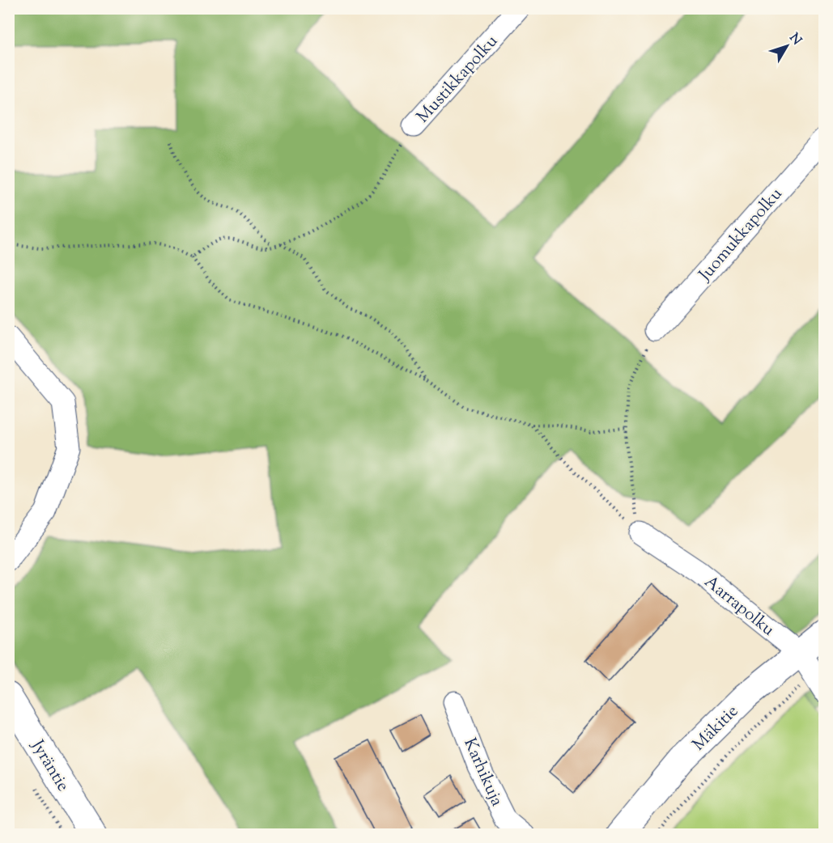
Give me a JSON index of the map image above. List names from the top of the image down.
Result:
{
  "streets": {
    "street": [
      "Mustikkapolku",
      "Juomukkapolku",
      "Aarrapolku",
      "Mäkitie",
      "Jyräntie",
      "Karhikuja"
    ]
  },
  "crossings": [
    ["Aarrapolku", "Mäkitie"]
  ],
  "north": "top right"
}
